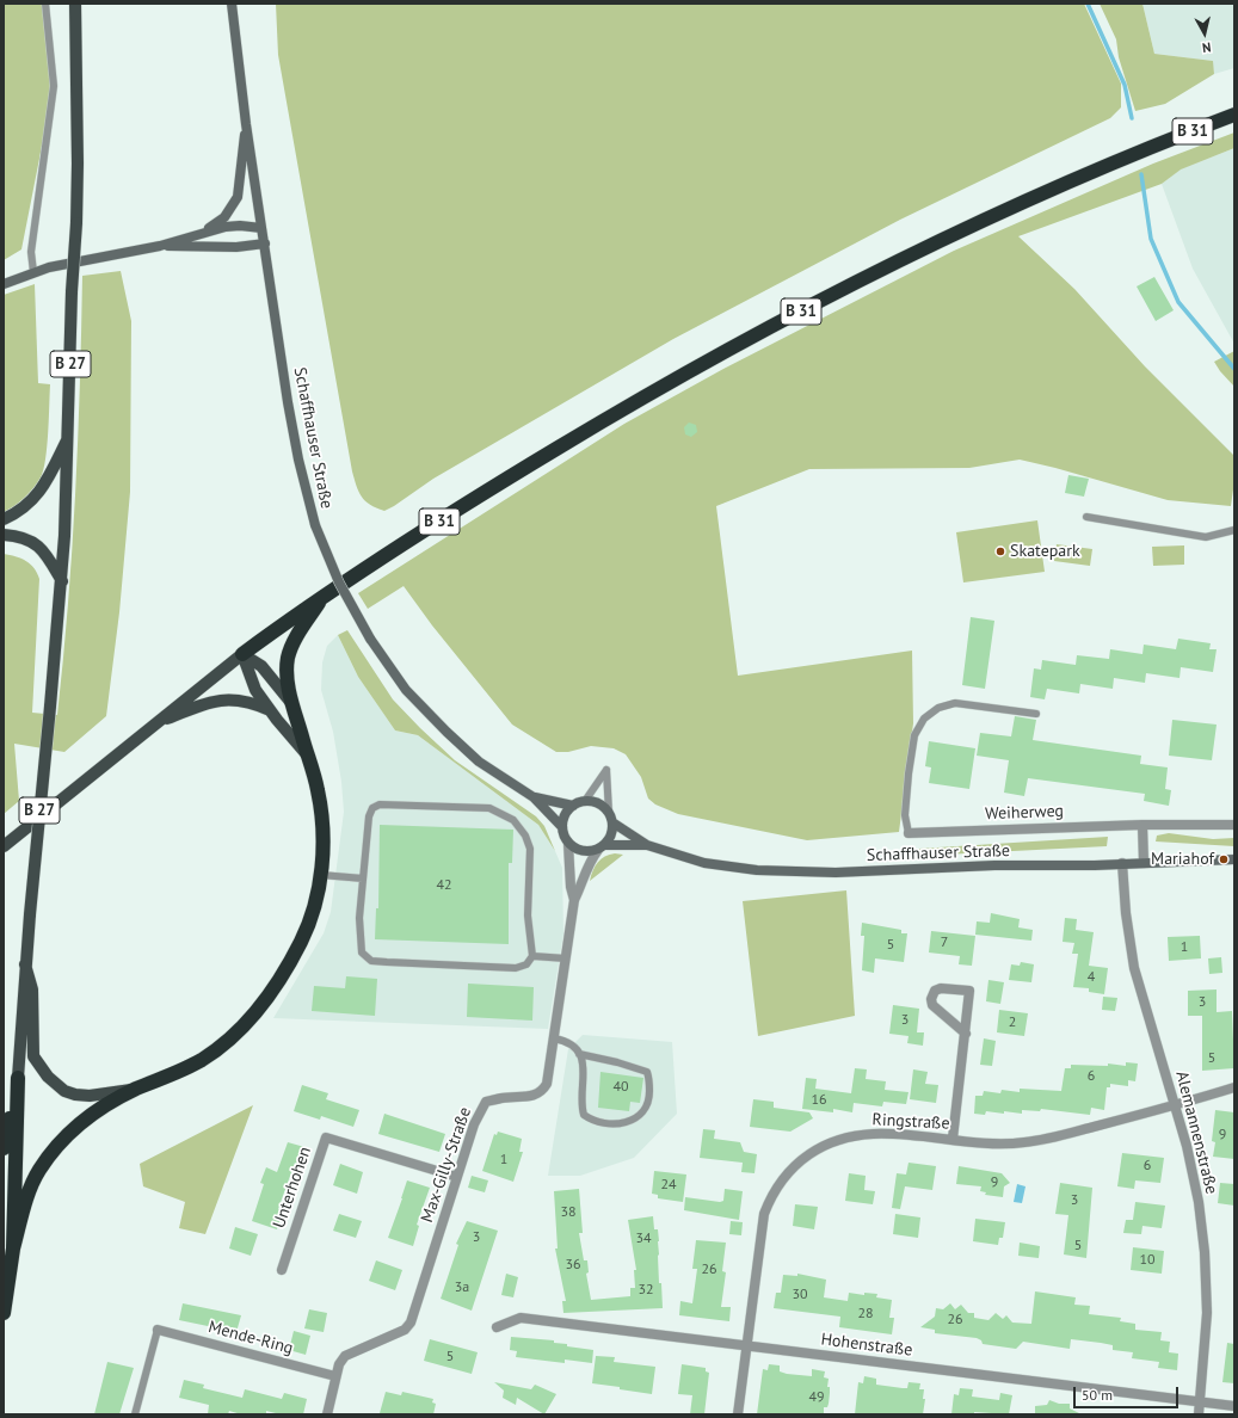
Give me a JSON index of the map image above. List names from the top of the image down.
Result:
{
  "streets": {
    "highway": ["B 31", "B 27"],
    "main road": ["Schaffhauser Straße"],
    "street": [
      "Weiherweg",
      "Ringstraße",
      "Alemannenstraße",
      "Max-Gilly-Straße",
      "Unterhohen",
      "Mende-Ring",
      "Hohenstraße"
    ]
  },
  "crossings": [
    ["Schaffhauser Straße", "Alemannenstraße"],
    ["Schaffhauser Straße", "Max-Gilly-Straße"],
    ["Ringstraße", "Alemannenstraße"],
    ["Ringstraße", "Hohenstraße"],
    ["Alemannenstraße", "Hohenstraße"],
    ["Max-Gilly-Straße", "Unterhohen"],
    ["Max-Gilly-Straße", "Mende-Ring"]
  ],
  "places": ["Skatepark", "Mariahof"],
  "house_numbers": [
    "42",
    "7",
    "5",
    "1",
    "4",
    "3",
    "3",
    "2",
    "5",
    "6",
    "40",
    "16",
    "9",
    "1",
    "6",
    "9",
    "24",
    "3",
    "38",
    "3",
    "34",
    "5",
    "10",
    "36",
    "26",
    "3a",
    "32",
    "30",
    "28",
    "26",
    "5",
    "49"
  ],
  "scale_bar": "50 m",
  "north": "bottom"
}
